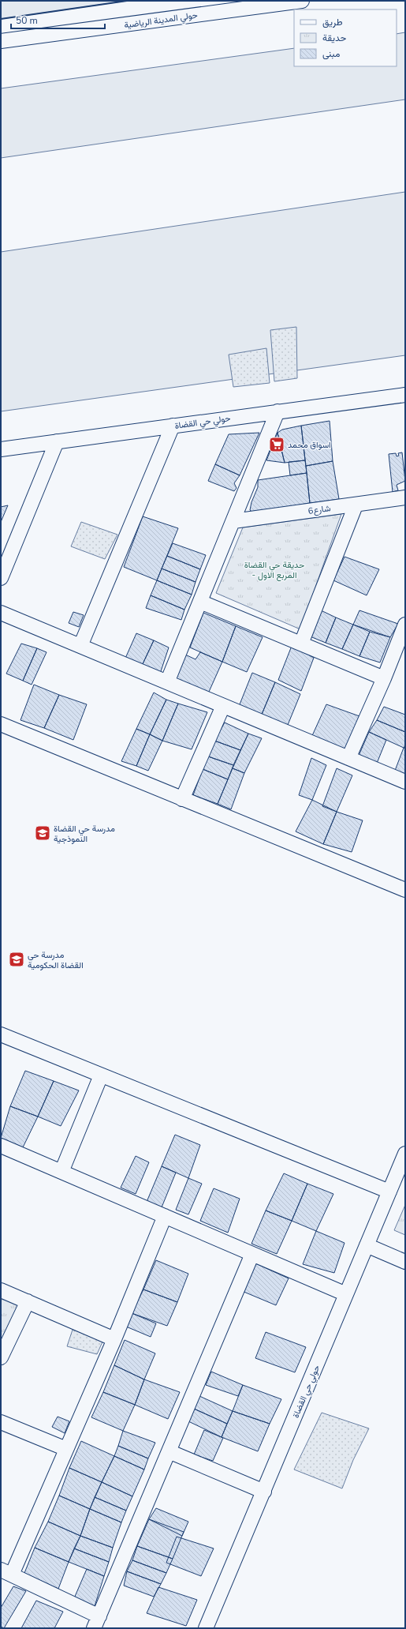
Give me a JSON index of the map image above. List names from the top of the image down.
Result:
{
  "streets": {
    "street": ["حولي المدينة الرياضية", "حولي حي القضاة", "شارع6"]
  },
  "parks": ["حديقة حي القضاة - المربع الاول"],
  "places": {
    "supermarket": ["اسواق محمد"],
    "school or university": ["مدرسة حي القضاة النموذجية", "مدرسة حي القضاة الحكومية"]
  },
  "legend": ["طريق", "حديقة", "مبنى"],
  "scale_bar": "50 m"
}
